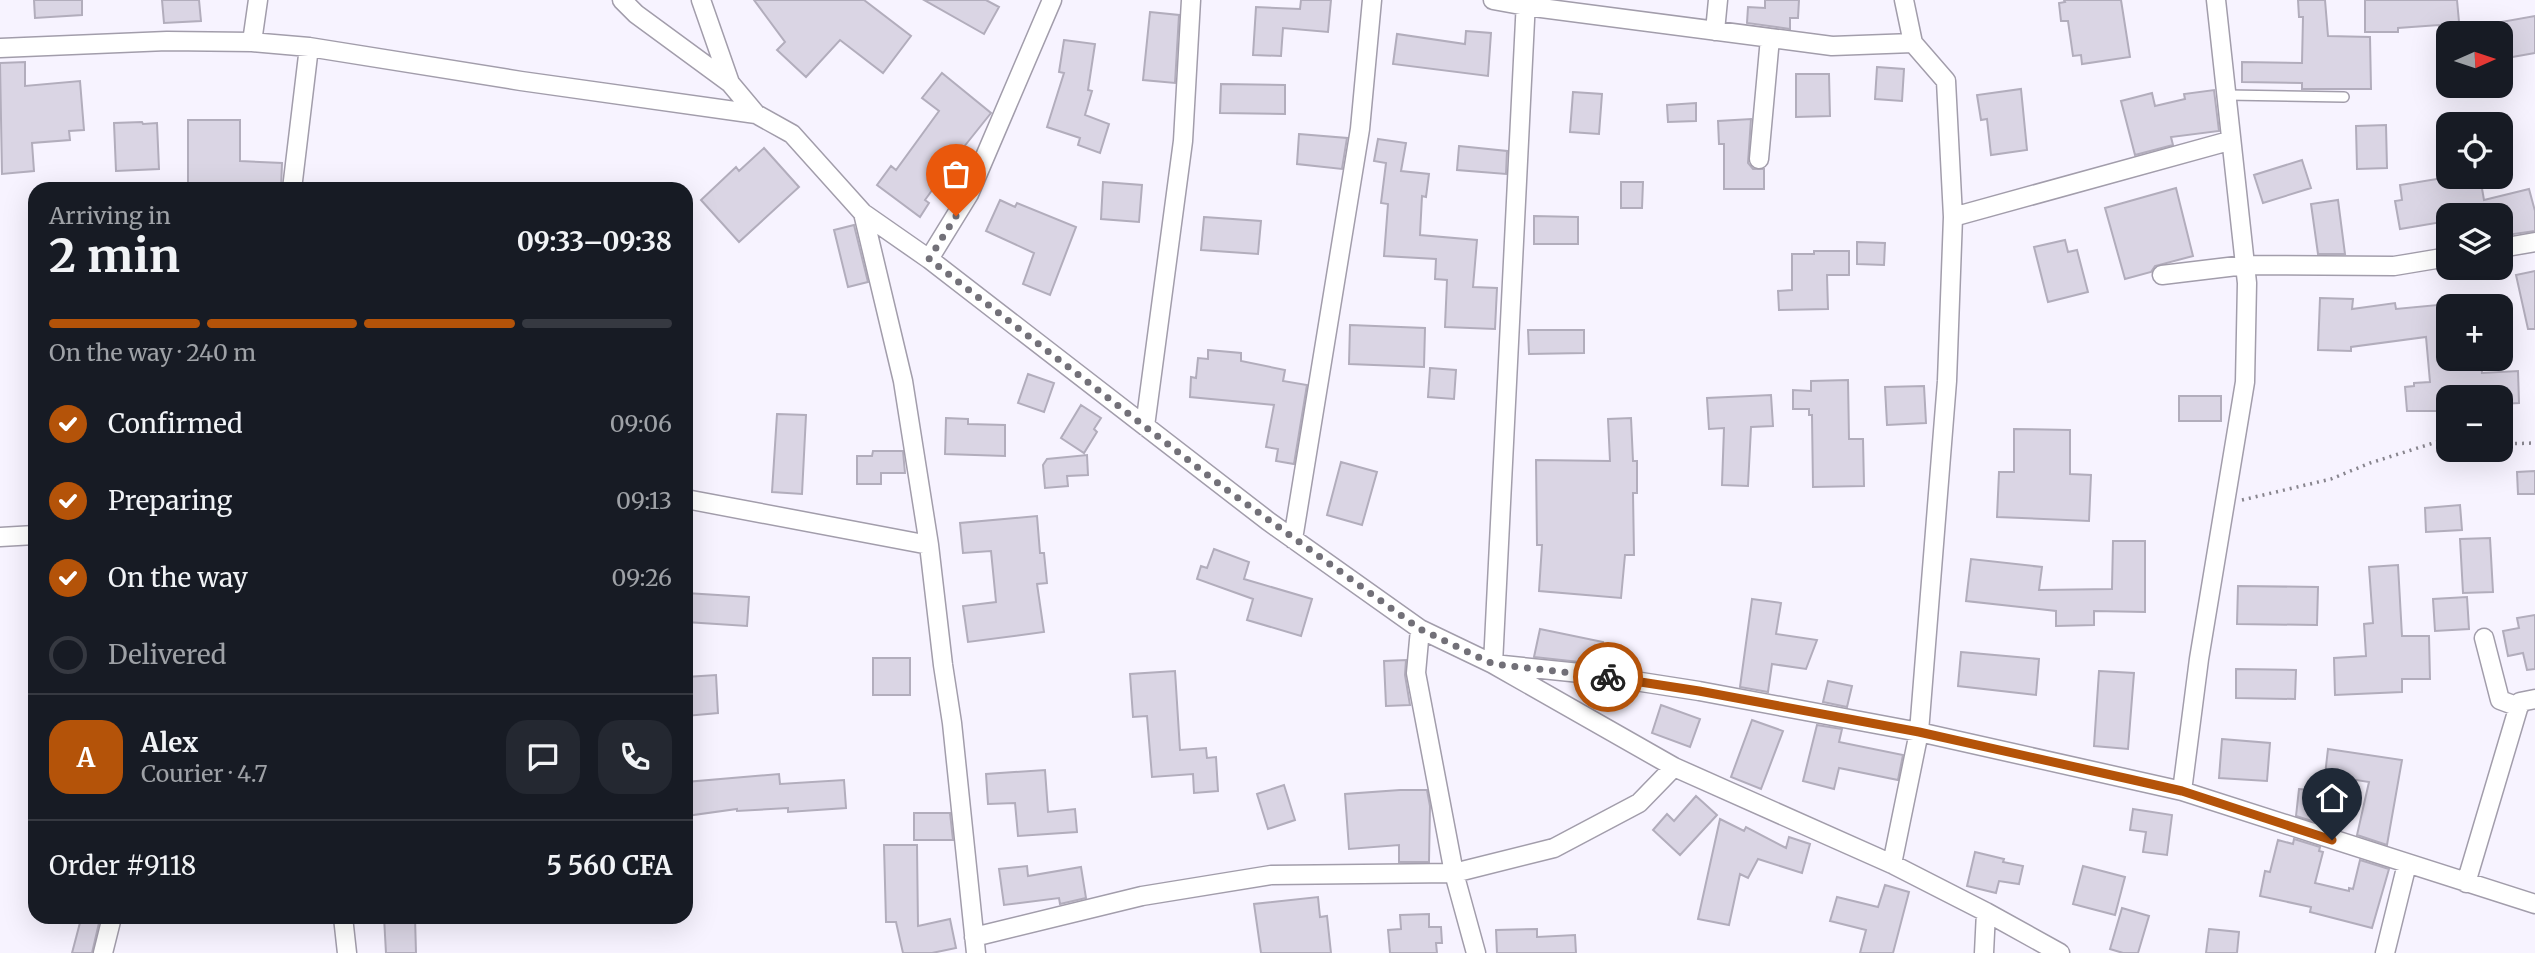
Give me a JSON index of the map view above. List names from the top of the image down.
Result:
{
  "north": "right",
  "page": {
    "map_buttons": ["+", "−"],
    "heading": ["2 min", "Arriving in", "09:33–09:38"],
    "panel": [
      "Alex",
      "Courier · 4.7",
      "Order #9118",
      "5 560 CFA"
    ],
    "bar": "On the way · 240 m",
    "list": [
      ["Confirmed", "09:06"],
      ["Preparing", "09:13"],
      ["On the way", "09:26"],
      "Delivered"
    ],
    "round": "A"
  }
}
